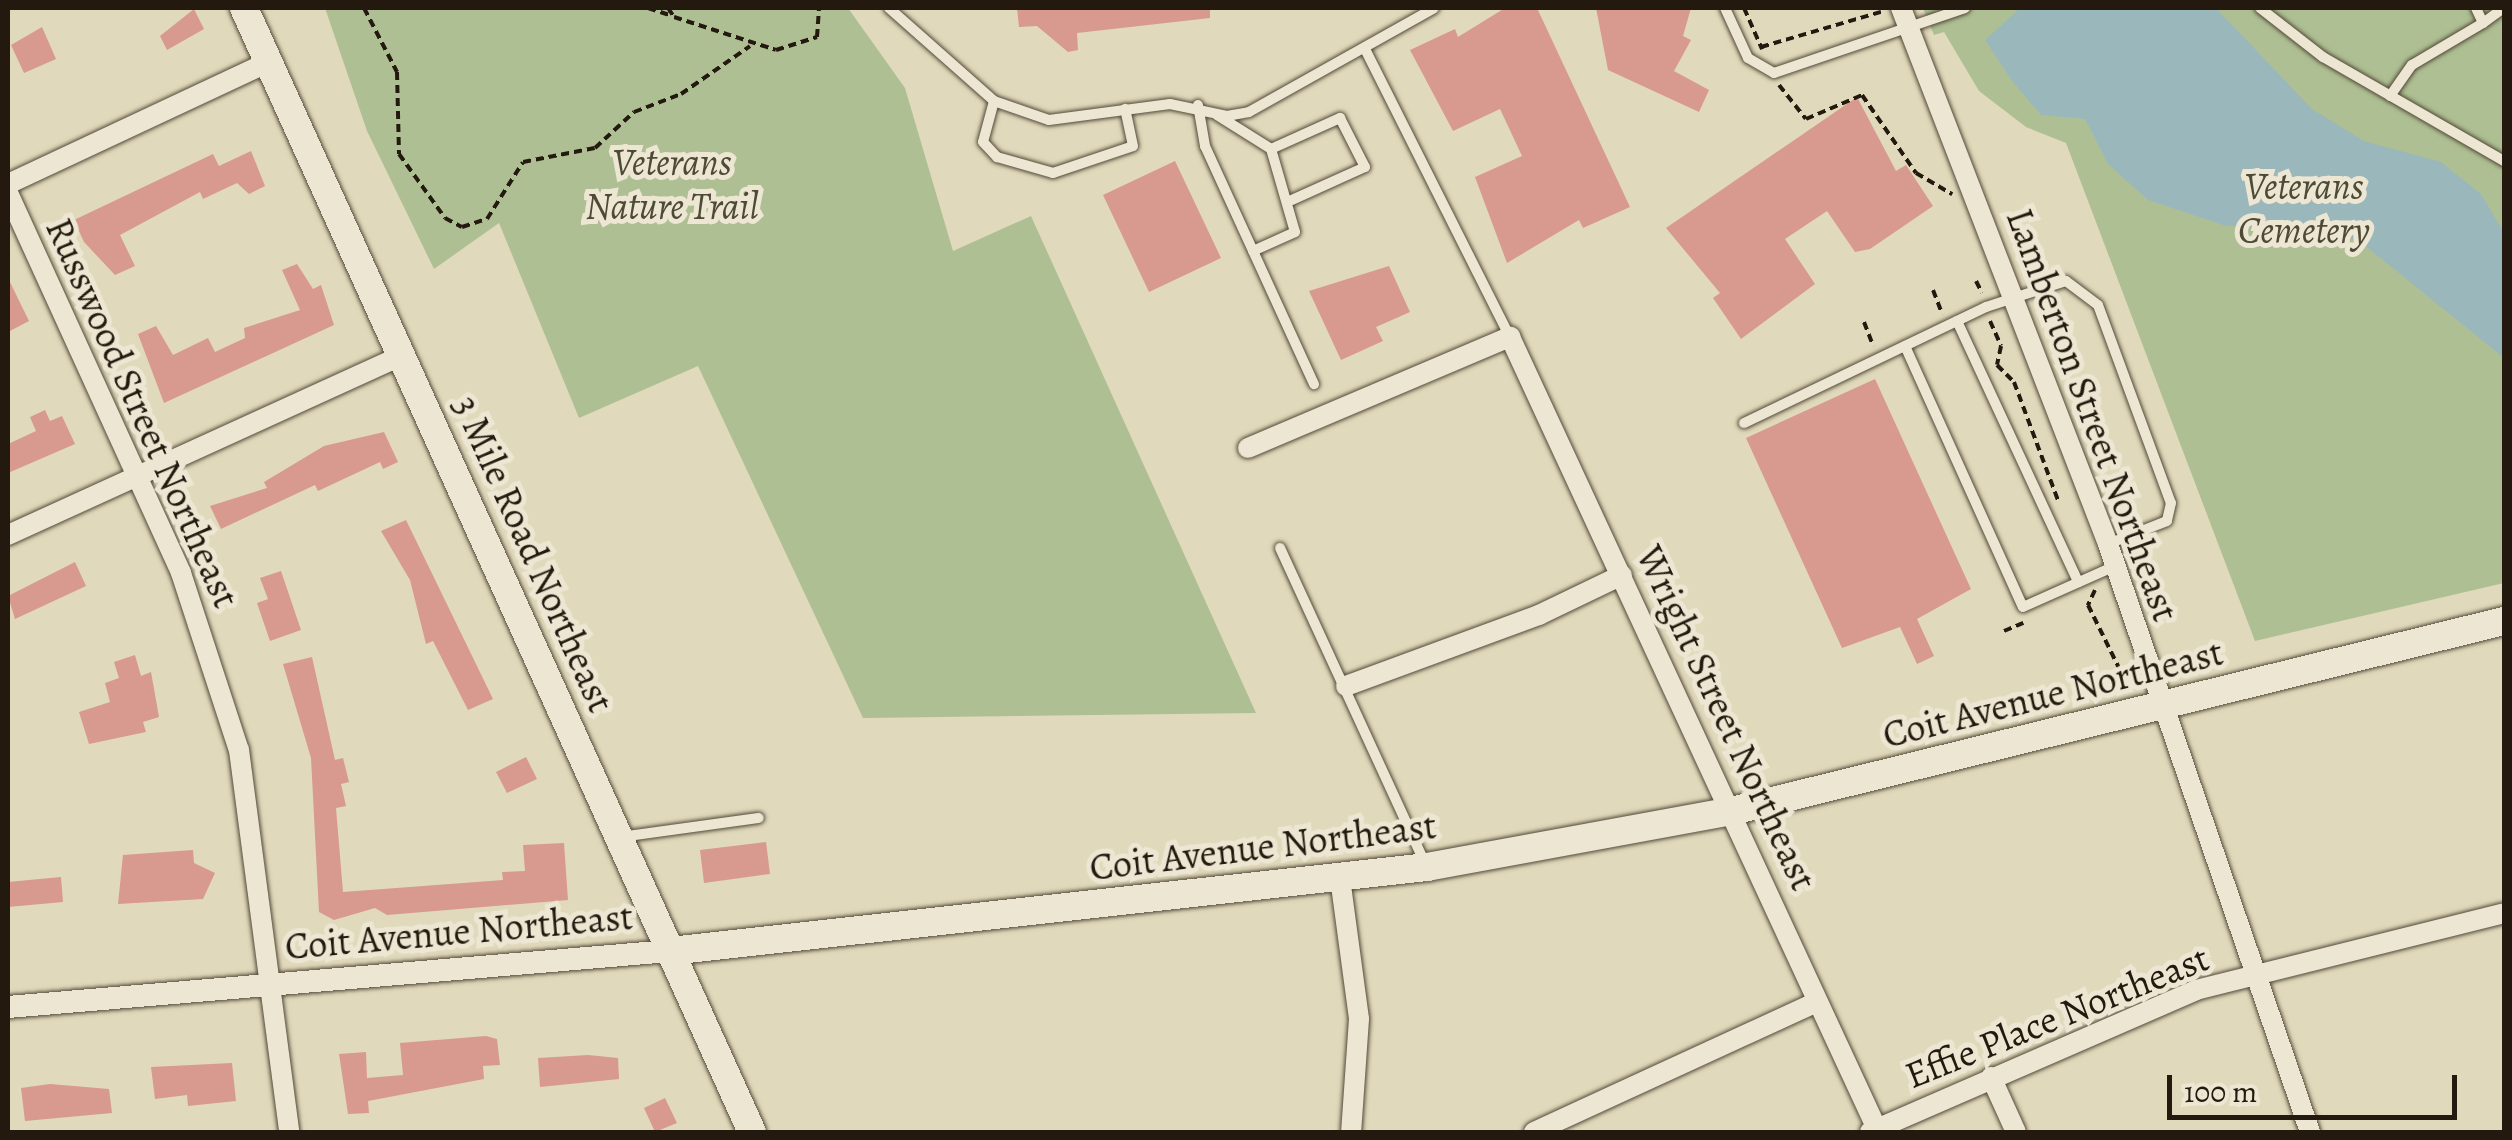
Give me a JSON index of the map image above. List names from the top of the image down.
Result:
{
  "streets": {
    "main road": ["3 Mile Road Northeast", "Coit Avenue Northeast"],
    "street": [
      "Russwood Street Northeast",
      "Lamberton Street Northeast",
      "Wright Street Northeast",
      "Effie Place Northeast"
    ]
  },
  "crossings": [
    ["Russwood Street Northeast", "Coit Avenue Northeast"],
    ["Lamberton Street Northeast", "Coit Avenue Northeast"],
    ["Lamberton Street Northeast", "Effie Place Northeast"],
    ["3 Mile Road Northeast", "Coit Avenue Northeast"],
    ["Coit Avenue Northeast", "Wright Street Northeast"],
    ["Wright Street Northeast", "Effie Place Northeast"]
  ],
  "parks": ["Veterans Nature Trail", "Veterans Cemetery"],
  "scale_bar": "100 m"
}
